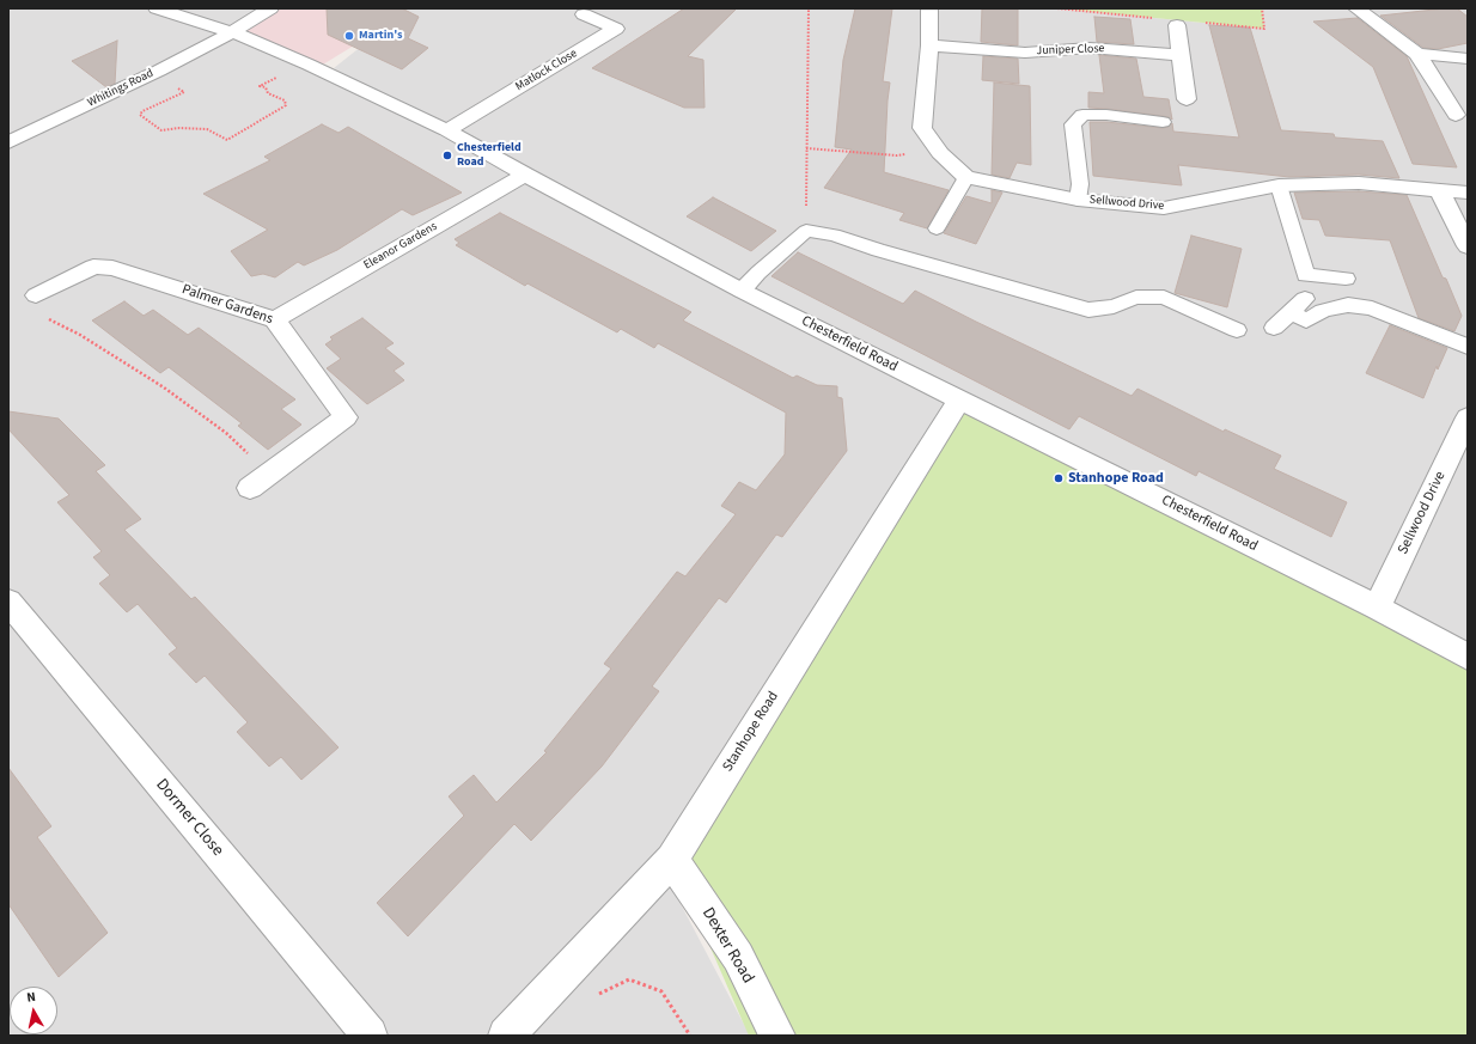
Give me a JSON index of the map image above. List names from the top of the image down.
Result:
{
  "streets": {
    "street": [
      "Juniper Close",
      "Matlock Close",
      "Whitings Road",
      "Sellwood Drive",
      "Eleanor Gardens",
      "Palmer Gardens",
      "Chesterfield Road",
      "Stanhope Road",
      "Dormer Close",
      "Dexter Road"
    ]
  },
  "crossings": [
    ["Matlock Close", "Chesterfield Road"],
    ["Whitings Road", "Chesterfield Road"],
    ["Sellwood Drive", "Chesterfield Road"],
    ["Eleanor Gardens", "Palmer Gardens"],
    ["Eleanor Gardens", "Chesterfield Road"],
    ["Chesterfield Road", "Stanhope Road"],
    ["Stanhope Road", "Dexter Road"]
  ],
  "places": ["Martin's", "Chesterfield Road", "Stanhope Road"],
  "north": "top"
}
